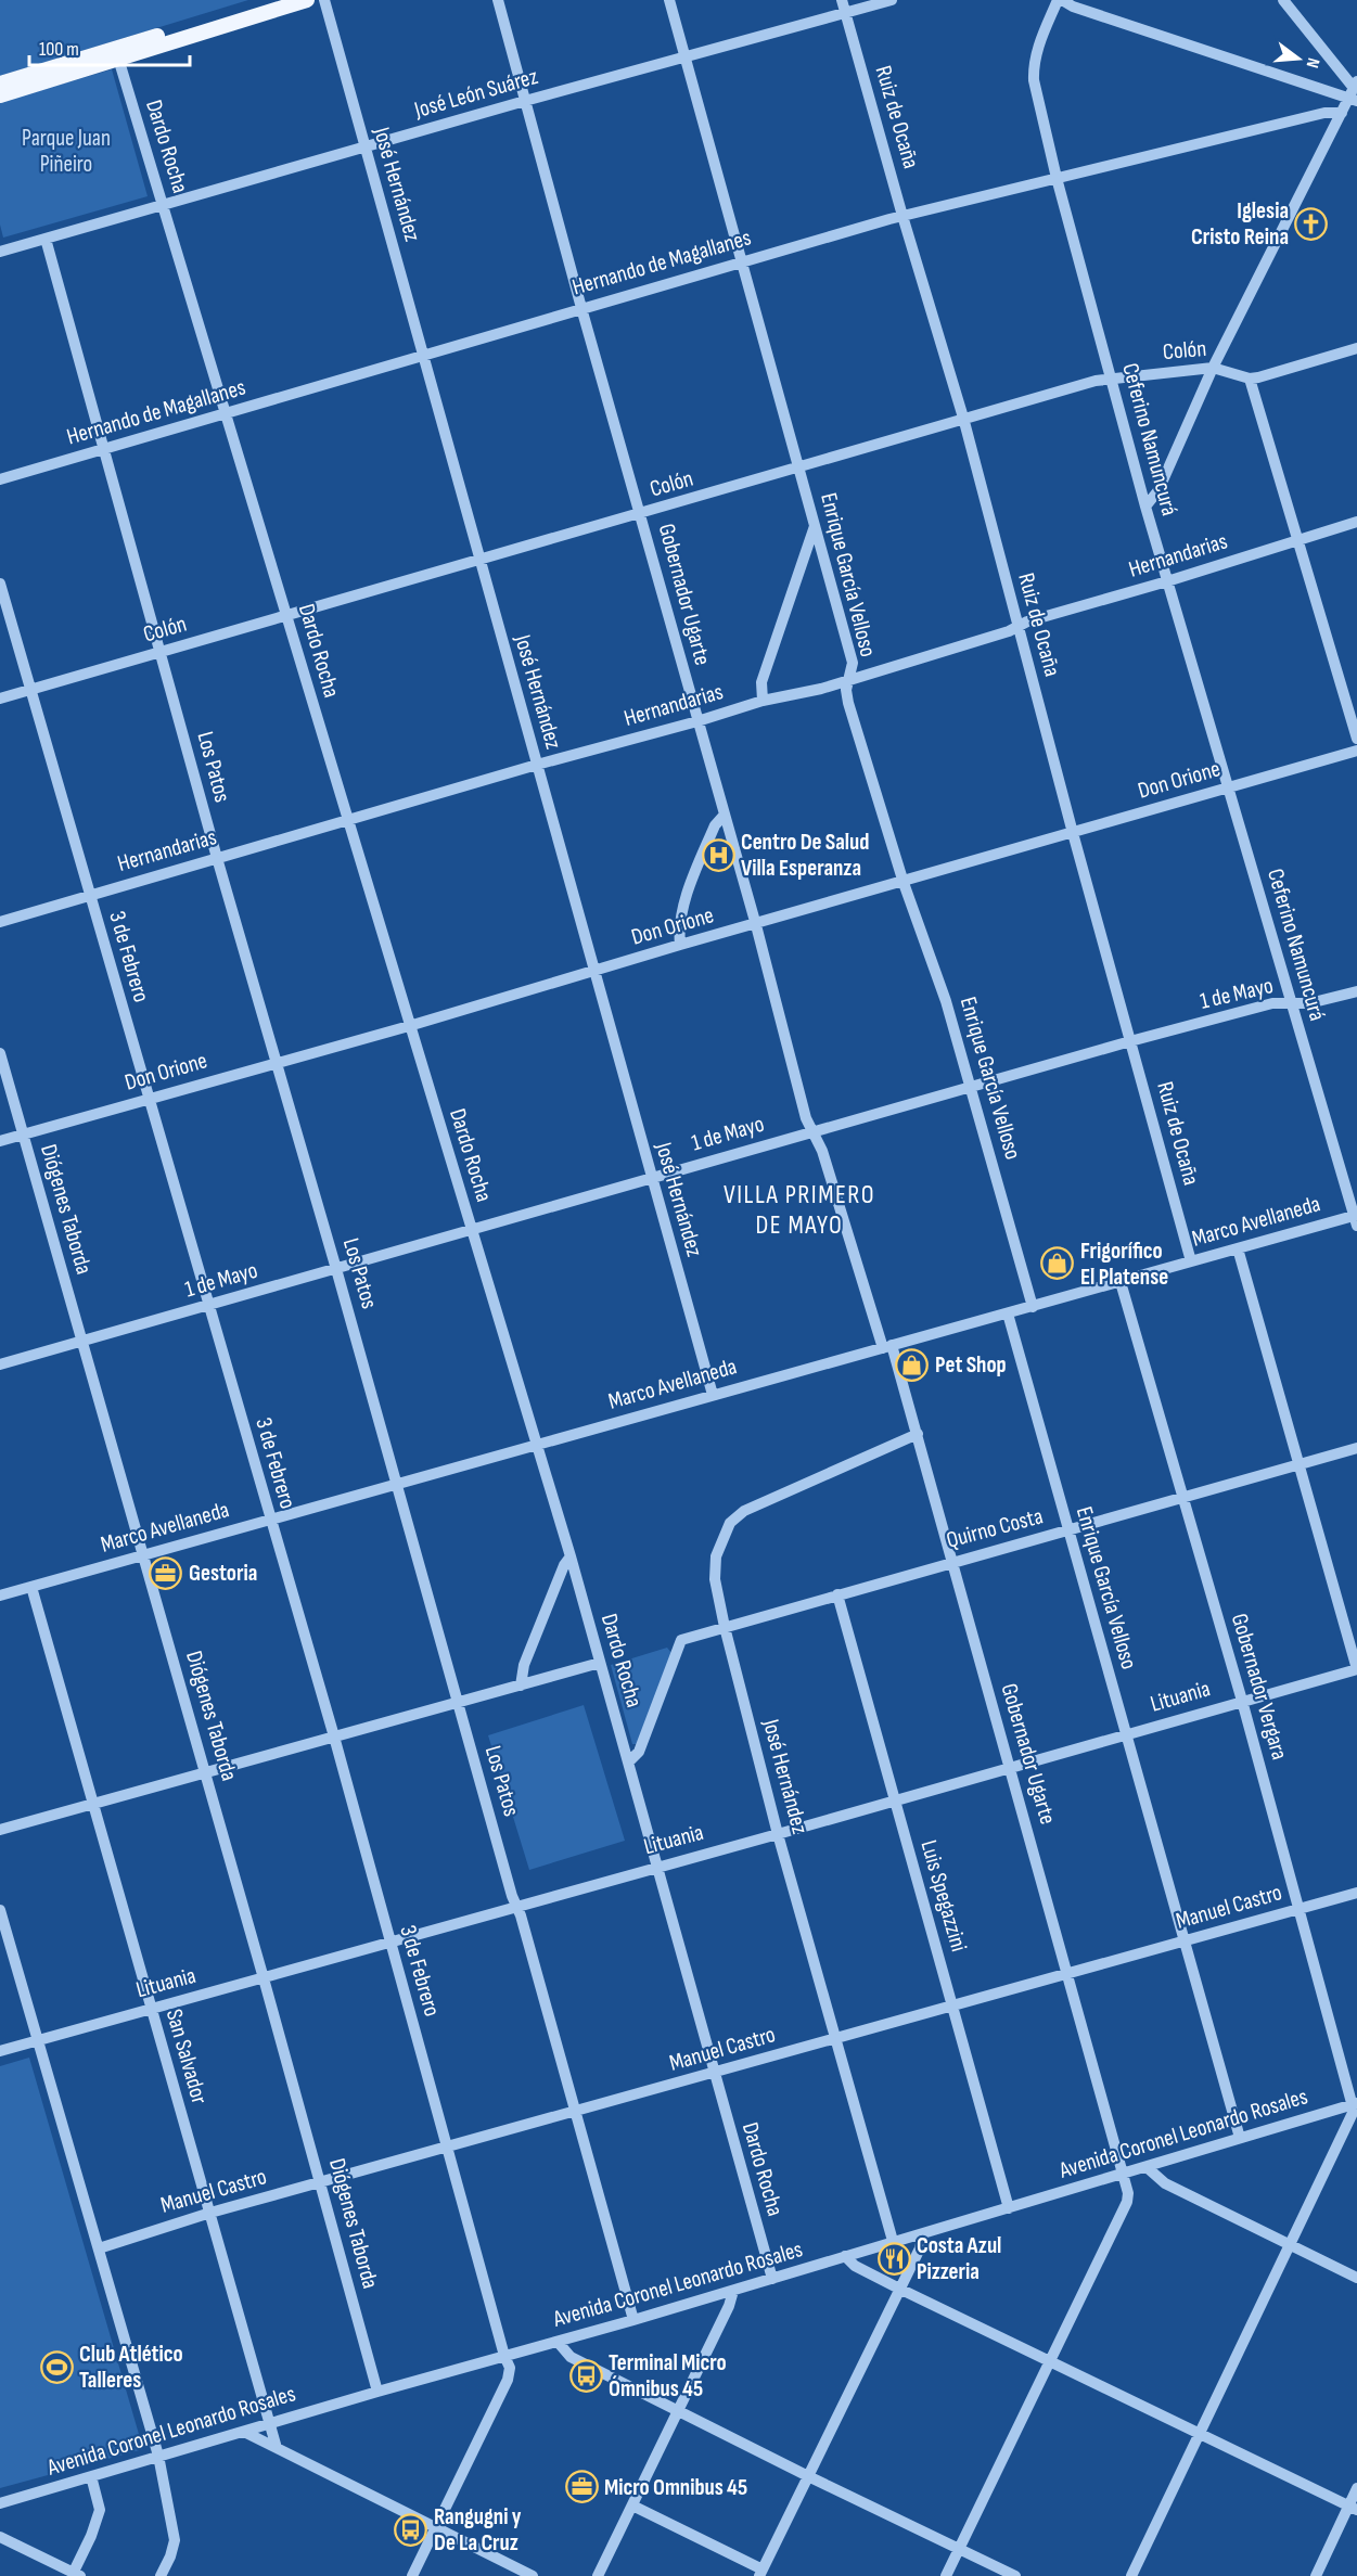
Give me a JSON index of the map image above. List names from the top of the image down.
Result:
{
  "streets": {
    "street": [
      "José León Suárez",
      "Ruiz de Ocaña",
      "Dardo Rocha",
      "José Hernández",
      "Hernando de Magallanes",
      "Colón",
      "Ceferino Namuncurá",
      "Hernandarias",
      "Enrique García Velloso",
      "Gobernador Ugarte",
      "Los Patos",
      "Don Orione",
      "3 de Febrero",
      "1 de Mayo",
      "Diógenes Taborda",
      "Marco Avellaneda",
      "Quirno Costa",
      "Gobernador Vergara",
      "Lituania",
      "Luis Spegazzini",
      "Manuel Castro",
      "San Salvador",
      "Avenida Coronel Leonardo Rosales"
    ]
  },
  "crossings": [
    ["José León Suárez", "Ruiz de Ocaña"],
    ["José León Suárez", "Dardo Rocha"],
    ["José León Suárez", "José Hernández"],
    ["José León Suárez", "Enrique García Velloso"],
    ["José León Suárez", "Gobernador Ugarte"],
    ["José León Suárez", "Los Patos"],
    ["Ruiz de Ocaña", "Hernando de Magallanes"],
    ["Ruiz de Ocaña", "Colón"],
    ["Ruiz de Ocaña", "Hernandarias"],
    ["Ruiz de Ocaña", "Don Orione"],
    ["Ruiz de Ocaña", "1 de Mayo"],
    ["Ruiz de Ocaña", "Marco Avellaneda"],
    ["Dardo Rocha", "Hernando de Magallanes"],
    ["Dardo Rocha", "Colón"],
    ["Dardo Rocha", "Hernandarias"],
    ["Dardo Rocha", "Don Orione"],
    ["Dardo Rocha", "1 de Mayo"],
    ["Dardo Rocha", "Marco Avellaneda"],
    ["Dardo Rocha", "Quirno Costa"],
    ["Dardo Rocha", "Lituania"],
    ["Dardo Rocha", "Manuel Castro"],
    ["Dardo Rocha", "Avenida Coronel Leonardo Rosales"],
    ["José Hernández", "Hernando de Magallanes"],
    ["José Hernández", "Colón"],
    ["José Hernández", "Hernandarias"],
    ["José Hernández", "Gobernador Ugarte"],
    ["José Hernández", "Don Orione"],
    ["José Hernández", "1 de Mayo"],
    ["José Hernández", "Marco Avellaneda"],
    ["José Hernández", "Quirno Costa"],
    ["José Hernández", "Lituania"],
    ["José Hernández", "Manuel Castro"],
    ["José Hernández", "Avenida Coronel Leonardo Rosales"],
    ["Hernando de Magallanes", "Ceferino Namuncurá"],
    ["Hernando de Magallanes", "Enrique García Velloso"],
    ["Hernando de Magallanes", "Gobernador Ugarte"],
    ["Hernando de Magallanes", "Los Patos"],
    ["Colón", "Ceferino Namuncurá"],
    ["Colón", "Enrique García Velloso"],
    ["Colón", "Gobernador Ugarte"],
    ["Colón", "Los Patos"],
    ["Colón", "3 de Febrero"],
    ["Ceferino Namuncurá", "Hernandarias"],
    ["Ceferino Namuncurá", "Don Orione"],
    ["Ceferino Namuncurá", "1 de Mayo"],
    ["Ceferino Namuncurá", "Marco Avellaneda"],
    ["Hernandarias", "Enrique García Velloso"],
    ["Hernandarias", "Gobernador Ugarte"],
    ["Hernandarias", "Los Patos"],
    ["Hernandarias", "3 de Febrero"],
    ["Enrique García Velloso", "Don Orione"],
    ["Enrique García Velloso", "1 de Mayo"],
    ["Enrique García Velloso", "Marco Avellaneda"],
    ["Enrique García Velloso", "Quirno Costa"],
    ["Enrique García Velloso", "Lituania"],
    ["Enrique García Velloso", "Manuel Castro"],
    ["Enrique García Velloso", "Avenida Coronel Leonardo Rosales"],
    ["Gobernador Ugarte", "Don Orione"],
    ["Gobernador Ugarte", "1 de Mayo"],
    ["Gobernador Ugarte", "Marco Avellaneda"],
    ["Gobernador Ugarte", "Quirno Costa"],
    ["Gobernador Ugarte", "Lituania"],
    ["Gobernador Ugarte", "Manuel Castro"],
    ["Gobernador Ugarte", "Avenida Coronel Leonardo Rosales"],
    ["Los Patos", "Don Orione"],
    ["Los Patos", "1 de Mayo"],
    ["Los Patos", "Marco Avellaneda"],
    ["Los Patos", "Lituania"],
    ["Los Patos", "Manuel Castro"],
    ["Los Patos", "Avenida Coronel Leonardo Rosales"],
    ["Don Orione", "3 de Febrero"],
    ["Don Orione", "Diógenes Taborda"],
    ["3 de Febrero", "1 de Mayo"],
    ["3 de Febrero", "Marco Avellaneda"],
    ["3 de Febrero", "Lituania"],
    ["3 de Febrero", "Manuel Castro"],
    ["3 de Febrero", "Avenida Coronel Leonardo Rosales"],
    ["1 de Mayo", "Diógenes Taborda"],
    ["Diógenes Taborda", "Marco Avellaneda"],
    ["Diógenes Taborda", "Lituania"],
    ["Diógenes Taborda", "Manuel Castro"],
    ["Diógenes Taborda", "Avenida Coronel Leonardo Rosales"],
    ["Marco Avellaneda", "Gobernador Vergara"],
    ["Marco Avellaneda", "San Salvador"],
    ["Quirno Costa", "Gobernador Vergara"],
    ["Quirno Costa", "Luis Spegazzini"],
    ["Gobernador Vergara", "Lituania"],
    ["Gobernador Vergara", "Manuel Castro"],
    ["Gobernador Vergara", "Avenida Coronel Leonardo Rosales"],
    ["Lituania", "Luis Spegazzini"],
    ["Lituania", "San Salvador"],
    ["Luis Spegazzini", "Manuel Castro"],
    ["Luis Spegazzini", "Avenida Coronel Leonardo Rosales"],
    ["Manuel Castro", "San Salvador"],
    ["San Salvador", "Avenida Coronel Leonardo Rosales"]
  ],
  "districts": ["VILLA PRIMERO DE MAYO"],
  "parks": ["Parque Juan Piñeiro"],
  "places": {
    "church": ["Iglesia Cristo Reina"],
    "hospital": ["Centro De Salud Villa Esperanza"],
    "shop": ["Frigorífico El Platense", "Pet Shop"],
    "office": ["Gestoria", "Micro Omnibus 45"],
    "restaurant": ["Costa Azul Pizzeria"],
    "sports": ["Club Atlético Talleres"],
    "bus stop": ["Terminal Micro Ómnibus 45", "Rangugni y De La Cruz"]
  },
  "scale_bar": "100 m",
  "north": "right"
}
